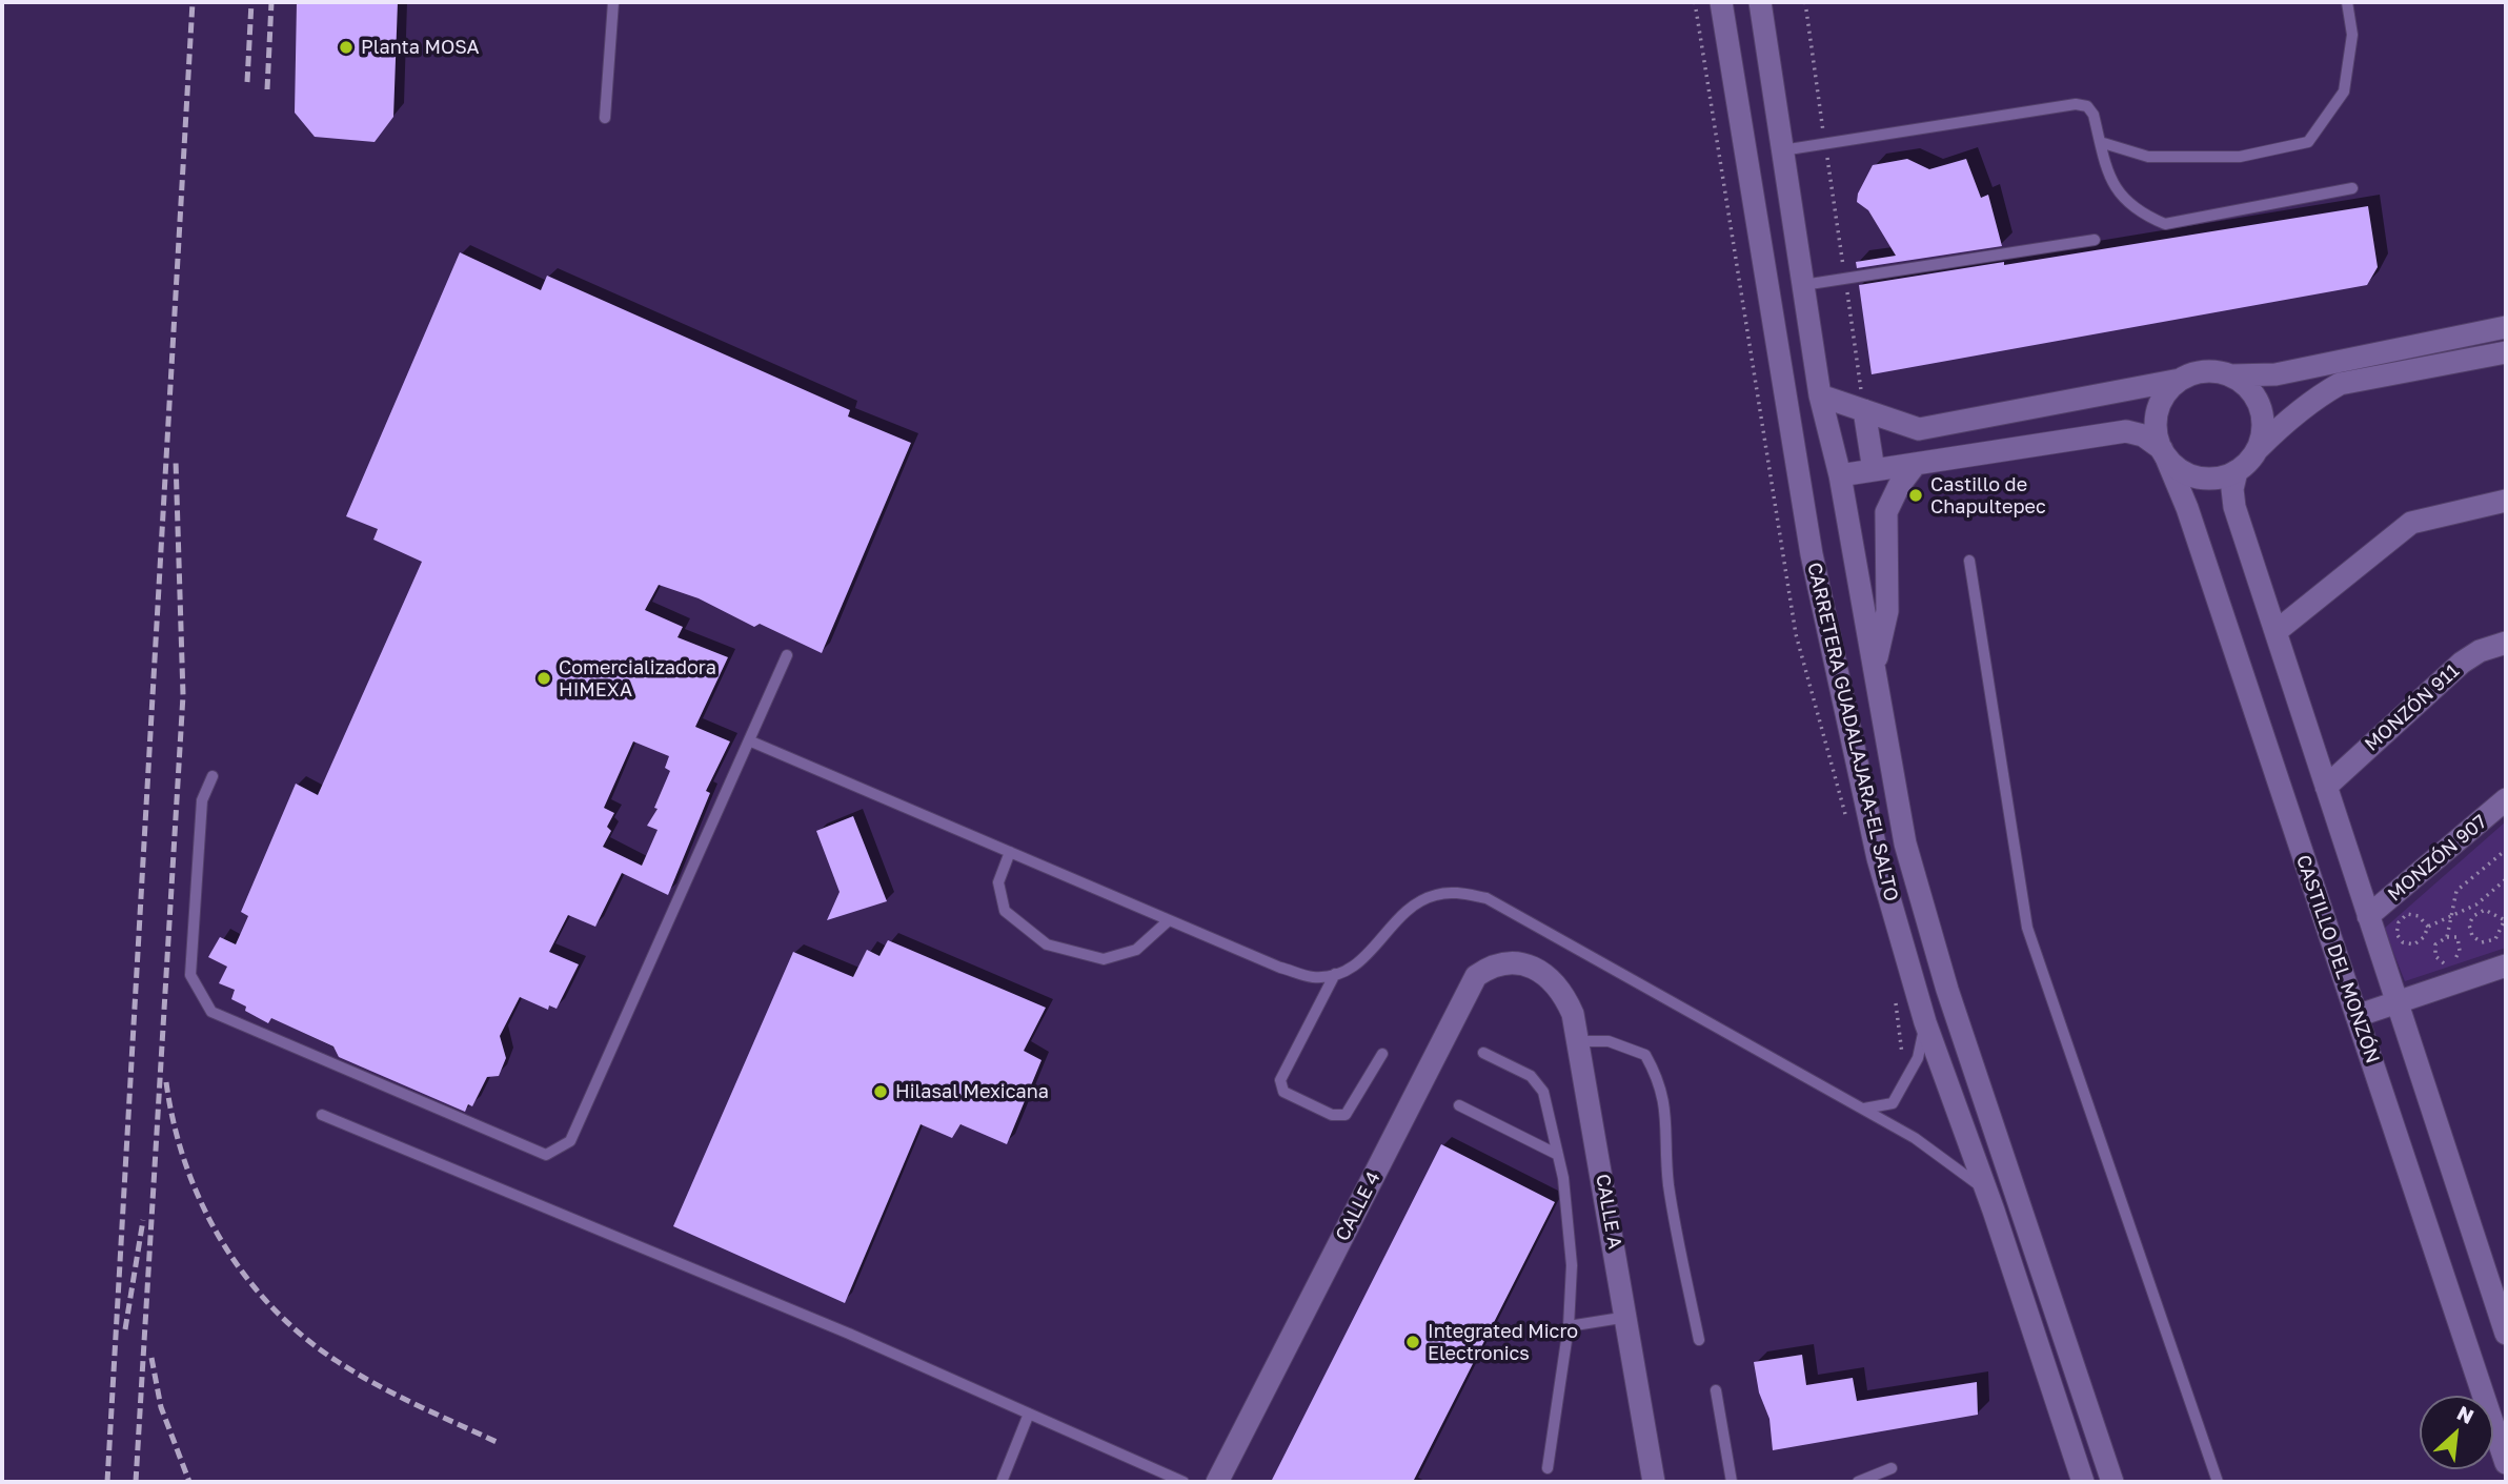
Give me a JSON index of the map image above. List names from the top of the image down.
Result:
{
  "streets": {
    "street": [
      "MONZÓN 911",
      "CARRETERA GUADALAJARA-EL SALTO",
      "MONZÓN 907",
      "CASTILLO DEL MONZÓN",
      "CALLE 4",
      "CALLE A"
    ]
  },
  "crossings": [
    ["CALLE 4", "CALLE A"]
  ],
  "places": [
    "Planta MOSA",
    "Castillo de Chapultepec",
    "Comercializadora HIMEXA",
    "Hilasal Mexicana",
    "Integrated Micro Electronics"
  ],
  "north": "top right"
}
